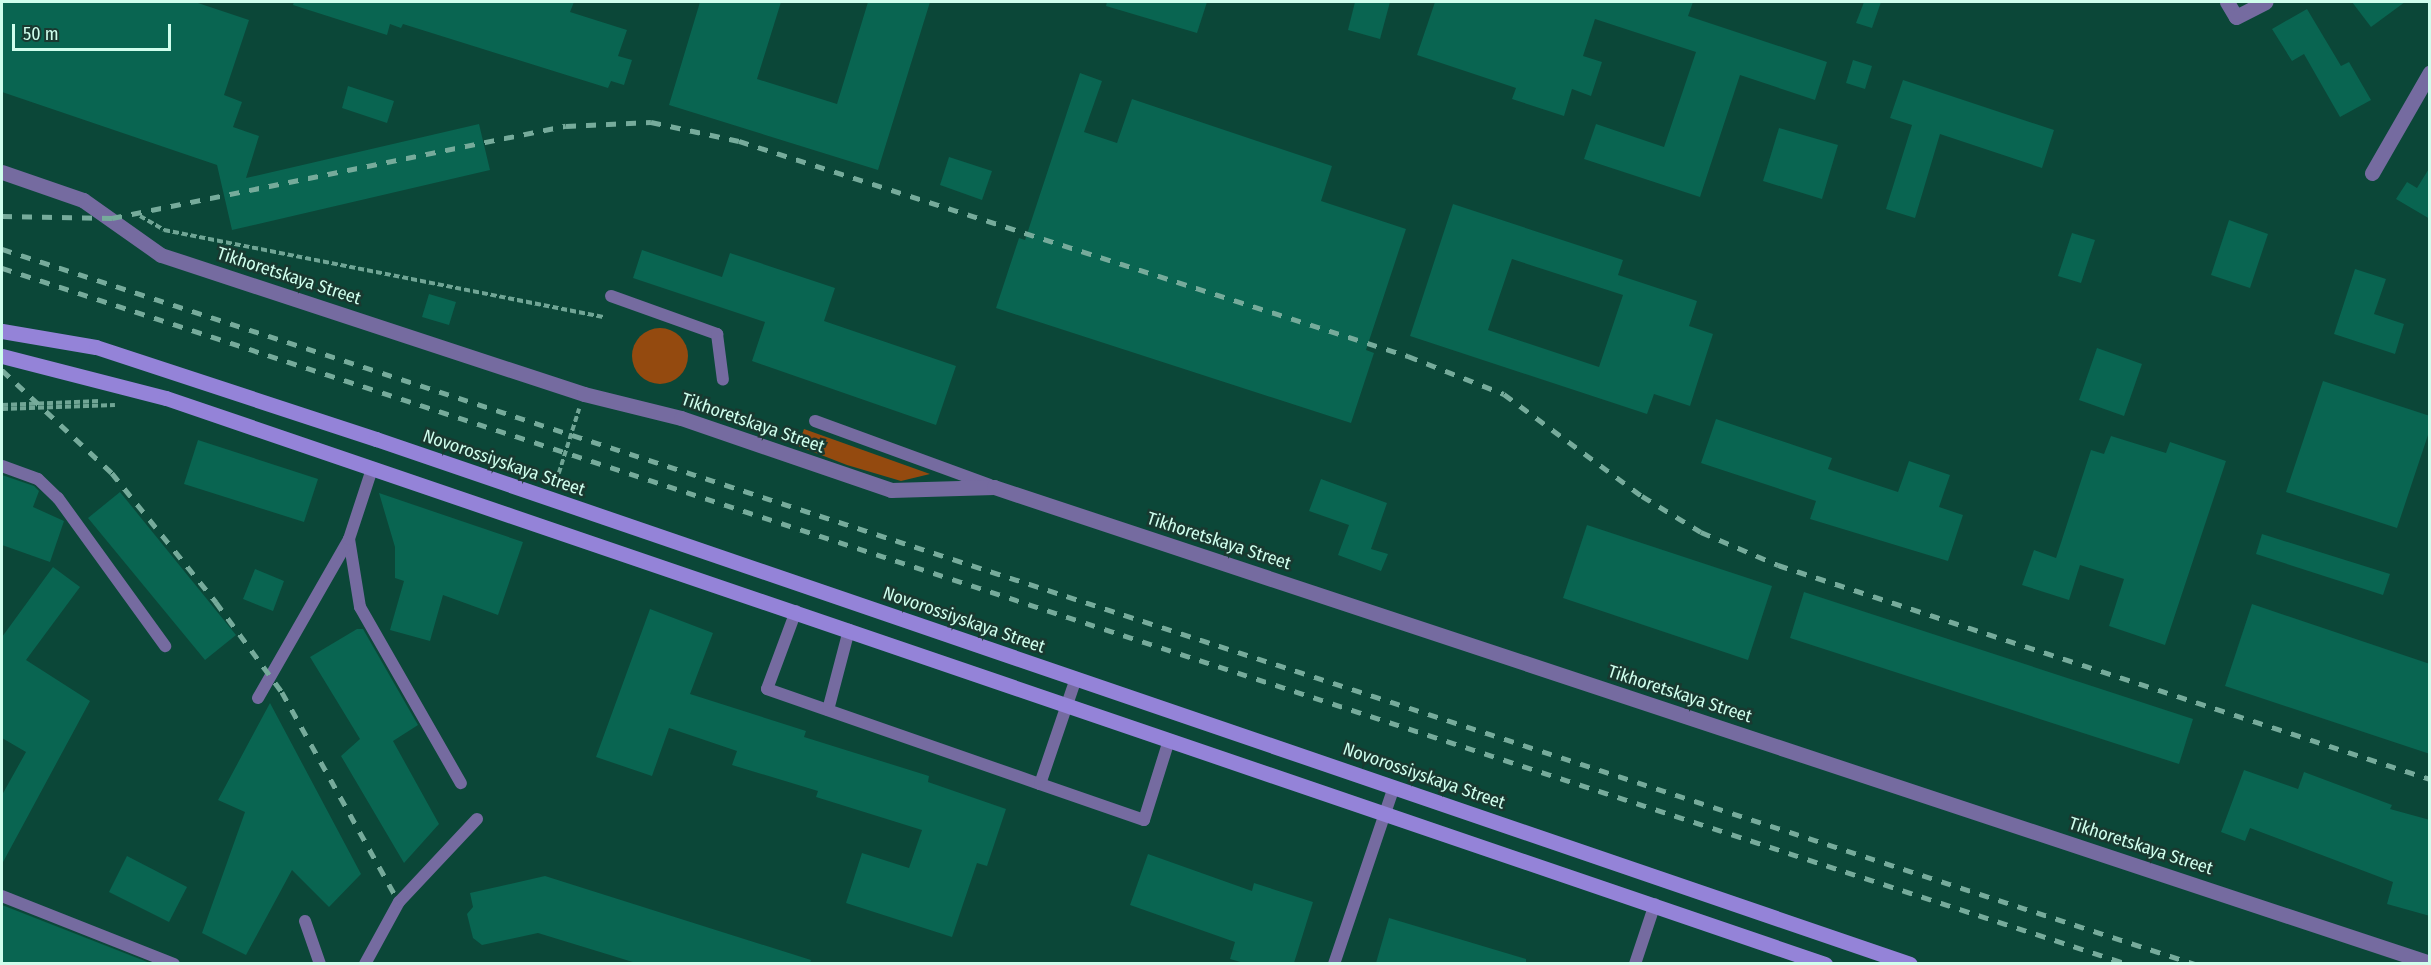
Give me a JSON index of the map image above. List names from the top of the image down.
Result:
{
  "streets": {
    "main road": ["Novorossiyskaya Street"],
    "street": ["Tikhoretskaya Street"]
  },
  "scale_bar": "50 m"
}
